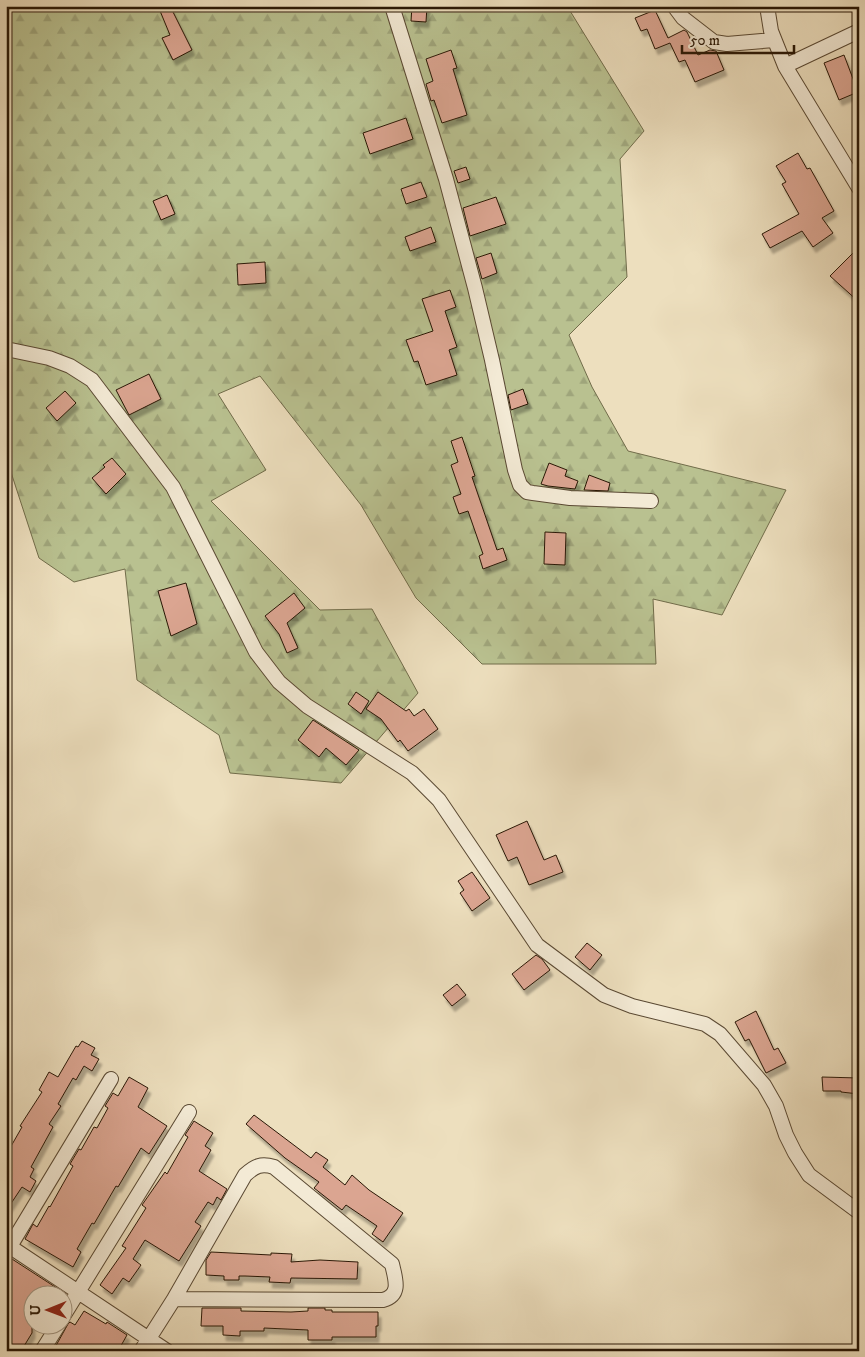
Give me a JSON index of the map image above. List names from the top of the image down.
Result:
{
  "scale_bar": "50 m",
  "north": "left"
}
